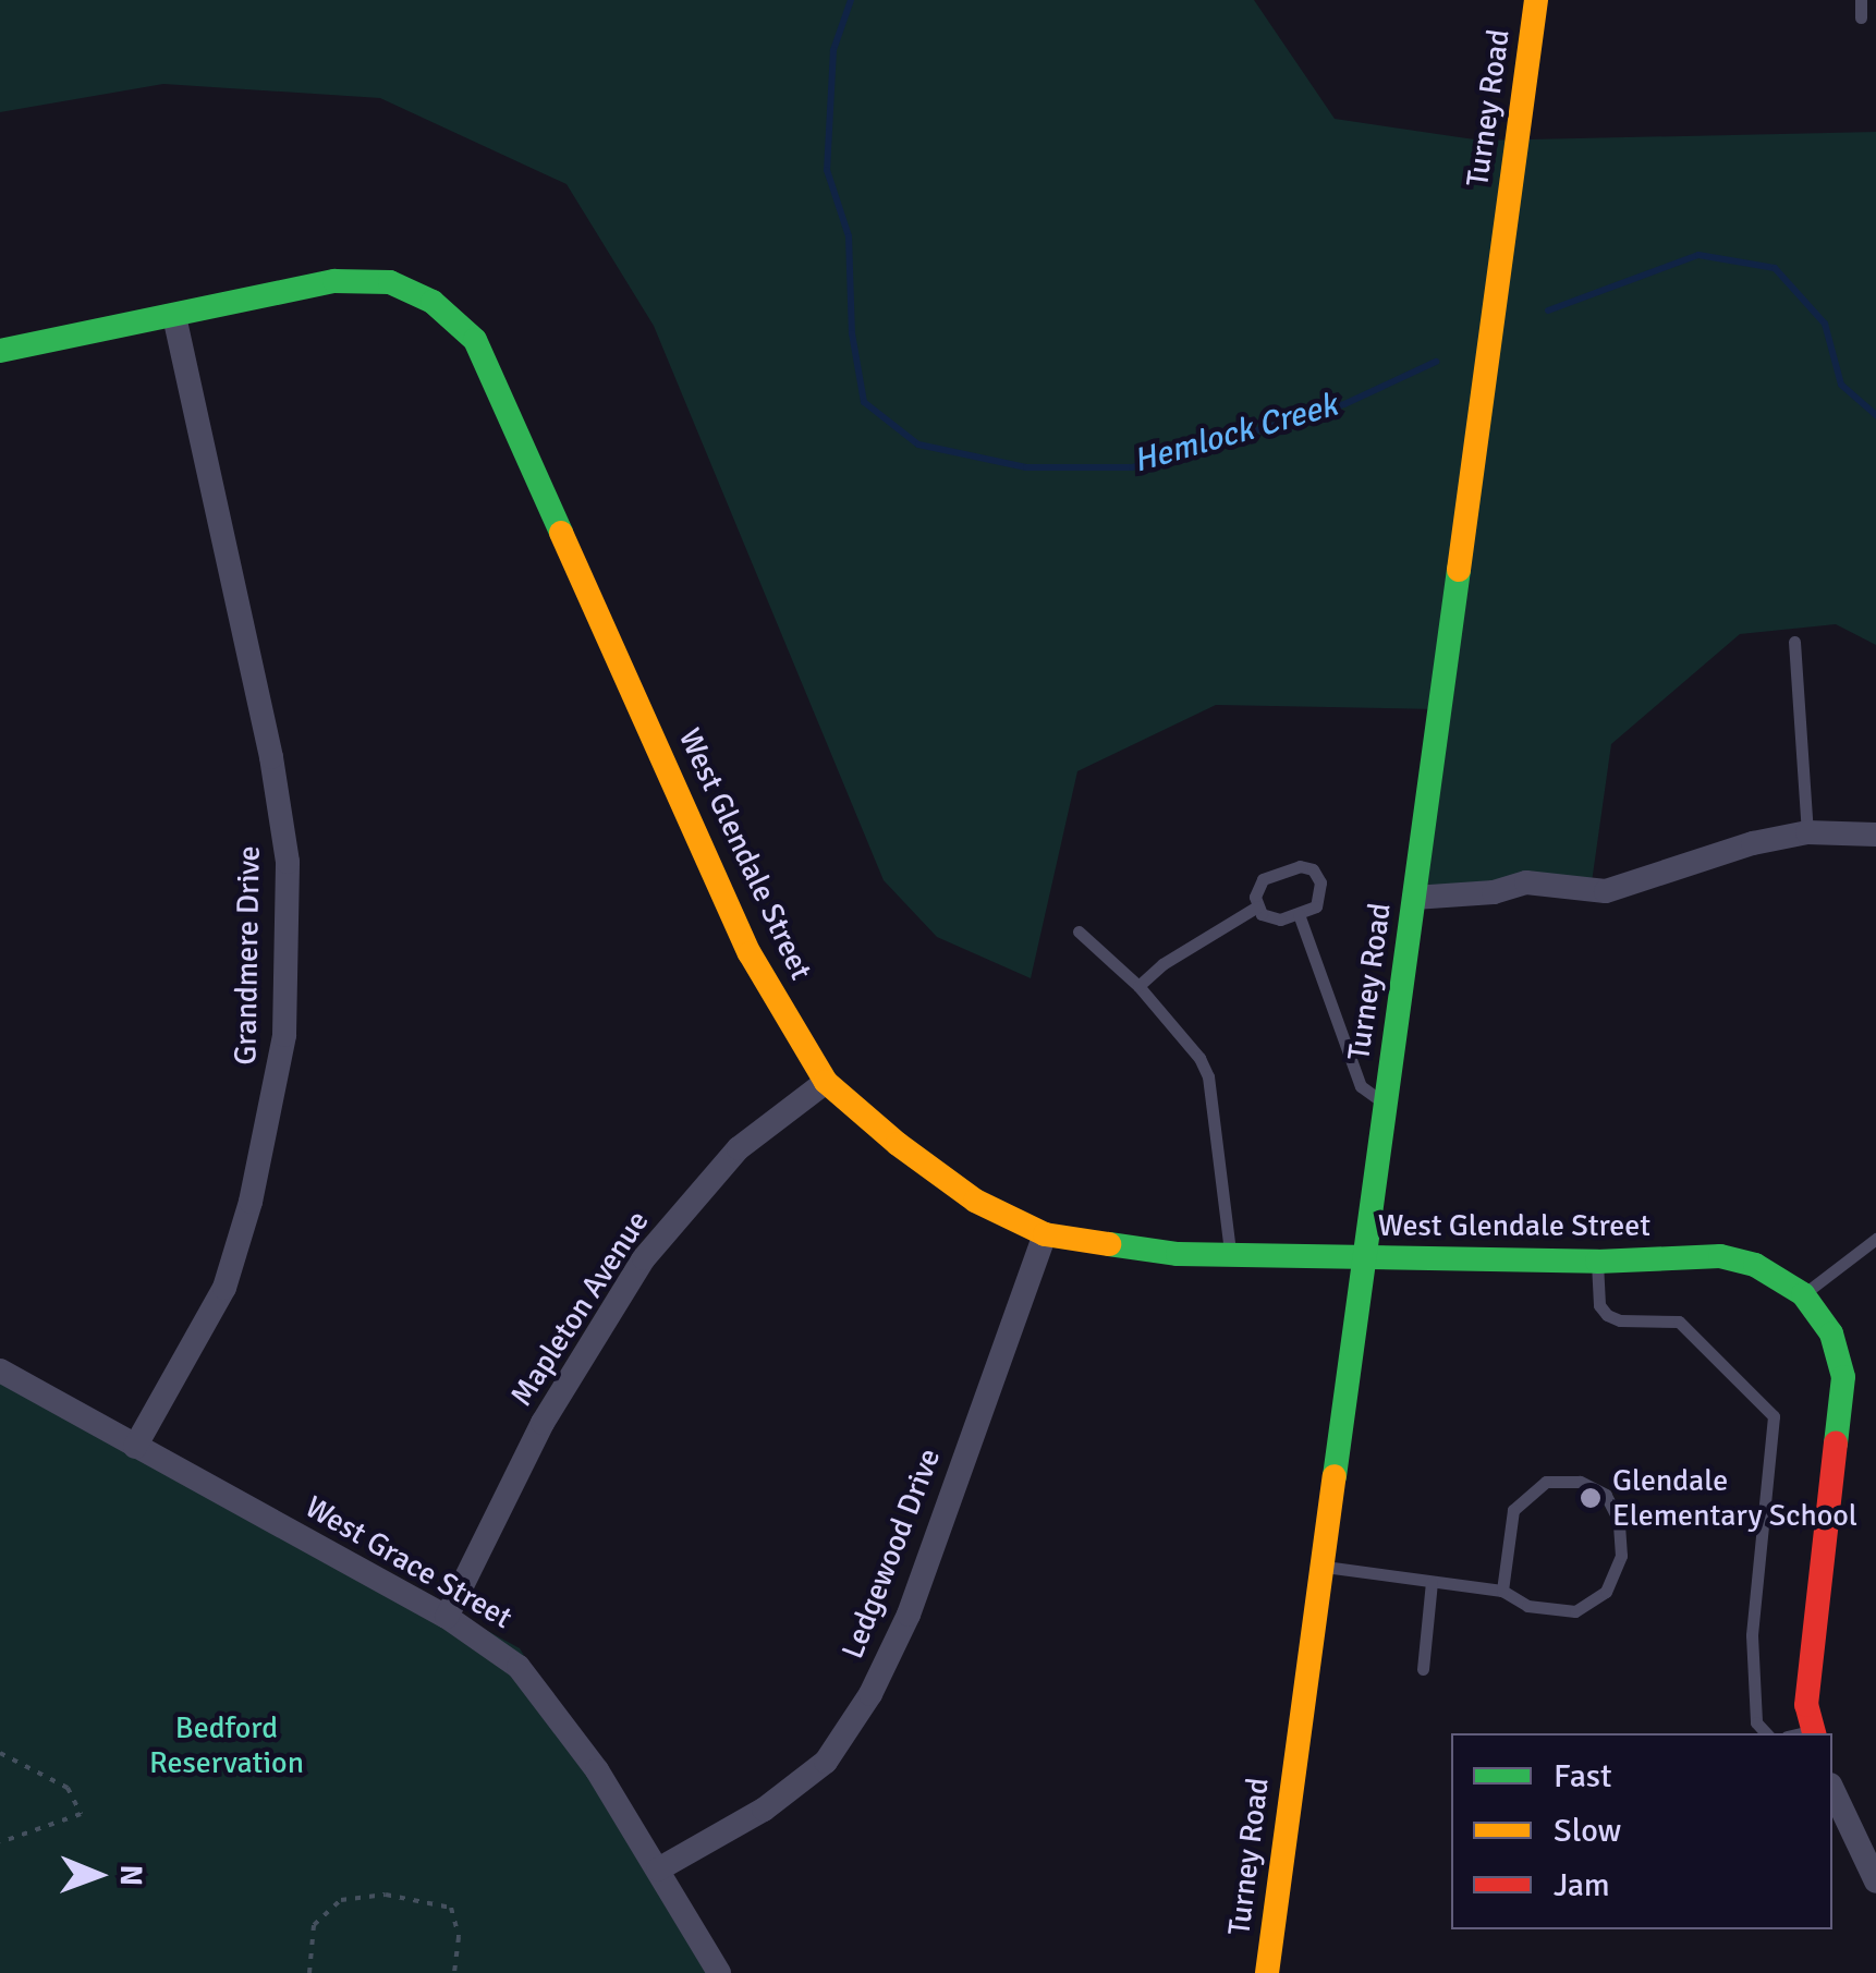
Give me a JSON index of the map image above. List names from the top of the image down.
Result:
{
  "streets": {
    "street": [
      "Turney Road",
      "West Glendale Street",
      "Grandmere Drive",
      "Mapleton Avenue",
      "Ledgewood Drive",
      "West Grace Street"
    ]
  },
  "crossings": [
    ["Turney Road", "West Glendale Street"],
    ["West Glendale Street", "Grandmere Drive"],
    ["West Glendale Street", "Mapleton Avenue"],
    ["West Glendale Street", "Ledgewood Drive"],
    ["Grandmere Drive", "West Grace Street"],
    ["Mapleton Avenue", "West Grace Street"],
    ["Ledgewood Drive", "West Grace Street"]
  ],
  "water": ["Hemlock Creek"],
  "parks": ["Bedford Reservation"],
  "places": ["Glendale Elementary School"],
  "legend": ["Fast", "Slow", "Jam"],
  "north": "right"
}
